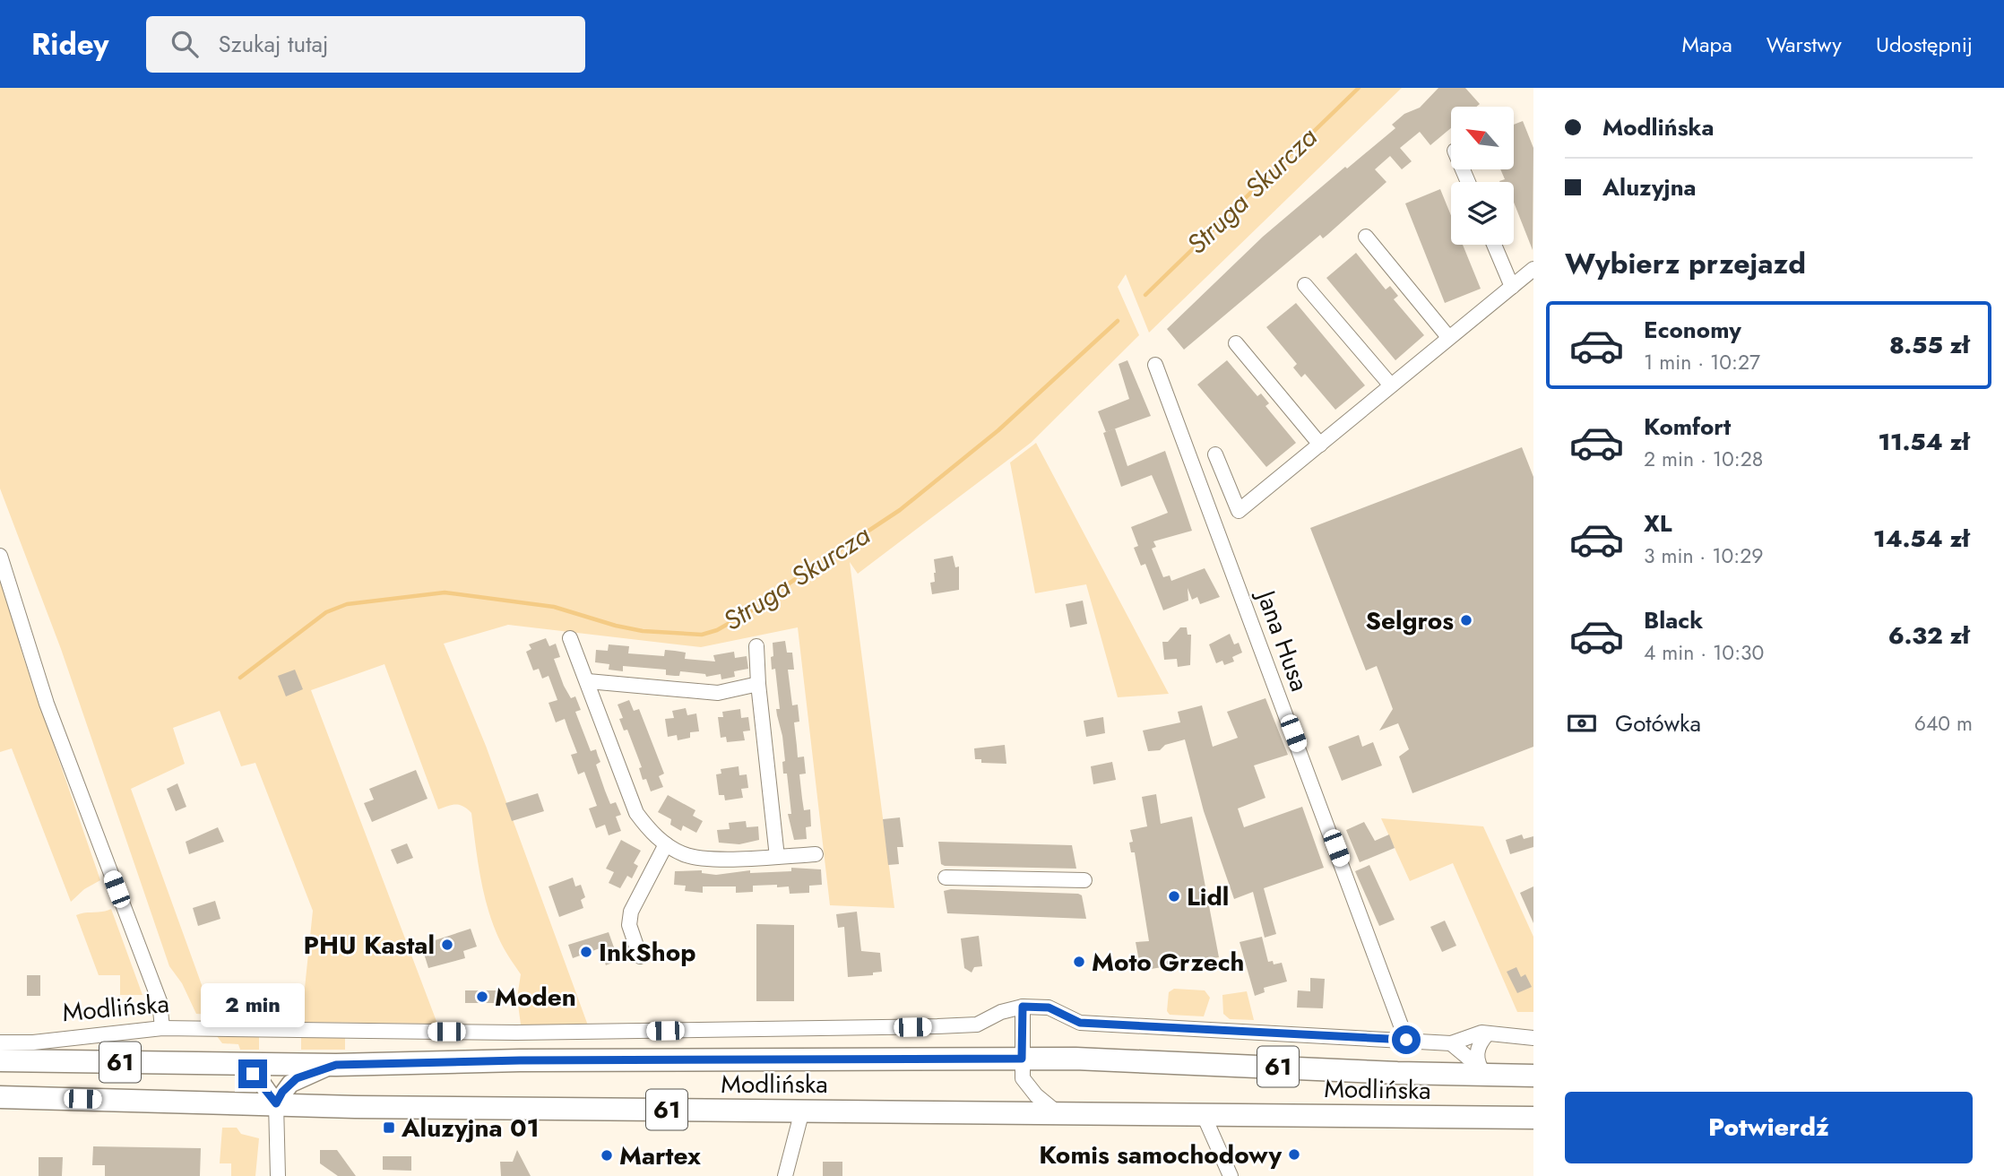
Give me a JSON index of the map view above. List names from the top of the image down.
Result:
{
  "streets": {
    "main road": ["Modlińska", "61"],
    "street": ["Jana Husa"]
  },
  "crossings": [
    ["Jana Husa", "Modlińska"]
  ],
  "water": ["Struga Skurcza"],
  "places": {
    "other": [
      "Selgros",
      "Lidl",
      "PHU Kastal",
      "InkShop",
      "Moto Grzech",
      "Moden",
      "Komis samochodowy",
      "Martex"
    ],
    "transit": ["Aluzyjna 01"]
  },
  "north": "top left",
  "page": {
    "header": "Ridey",
    "search": "Szukaj tutaj",
    "nav": ["Mapa", "Warstwy", "Udostępnij"],
    "banner": ["Modlińska", "Aluzyjna"],
    "heading": "Wybierz przejazd",
    "list": [
      {
        "name": "Economy",
        "note": "1 min · 10:27",
        "value": "8.55 zł"
      },
      {
        "name": "Komfort",
        "note": "2 min · 10:28",
        "value": "11.54 zł"
      },
      {
        "name": "XL",
        "note": "3 min · 10:29",
        "value": "14.54 zł"
      },
      {
        "name": "Black",
        "note": "4 min · 10:30",
        "value": "6.32 zł"
      }
    ],
    "pay": ["Gotówka", "640 m"],
    "bubble": "2 min",
    "buttons": "Potwierdź"
  }
}
